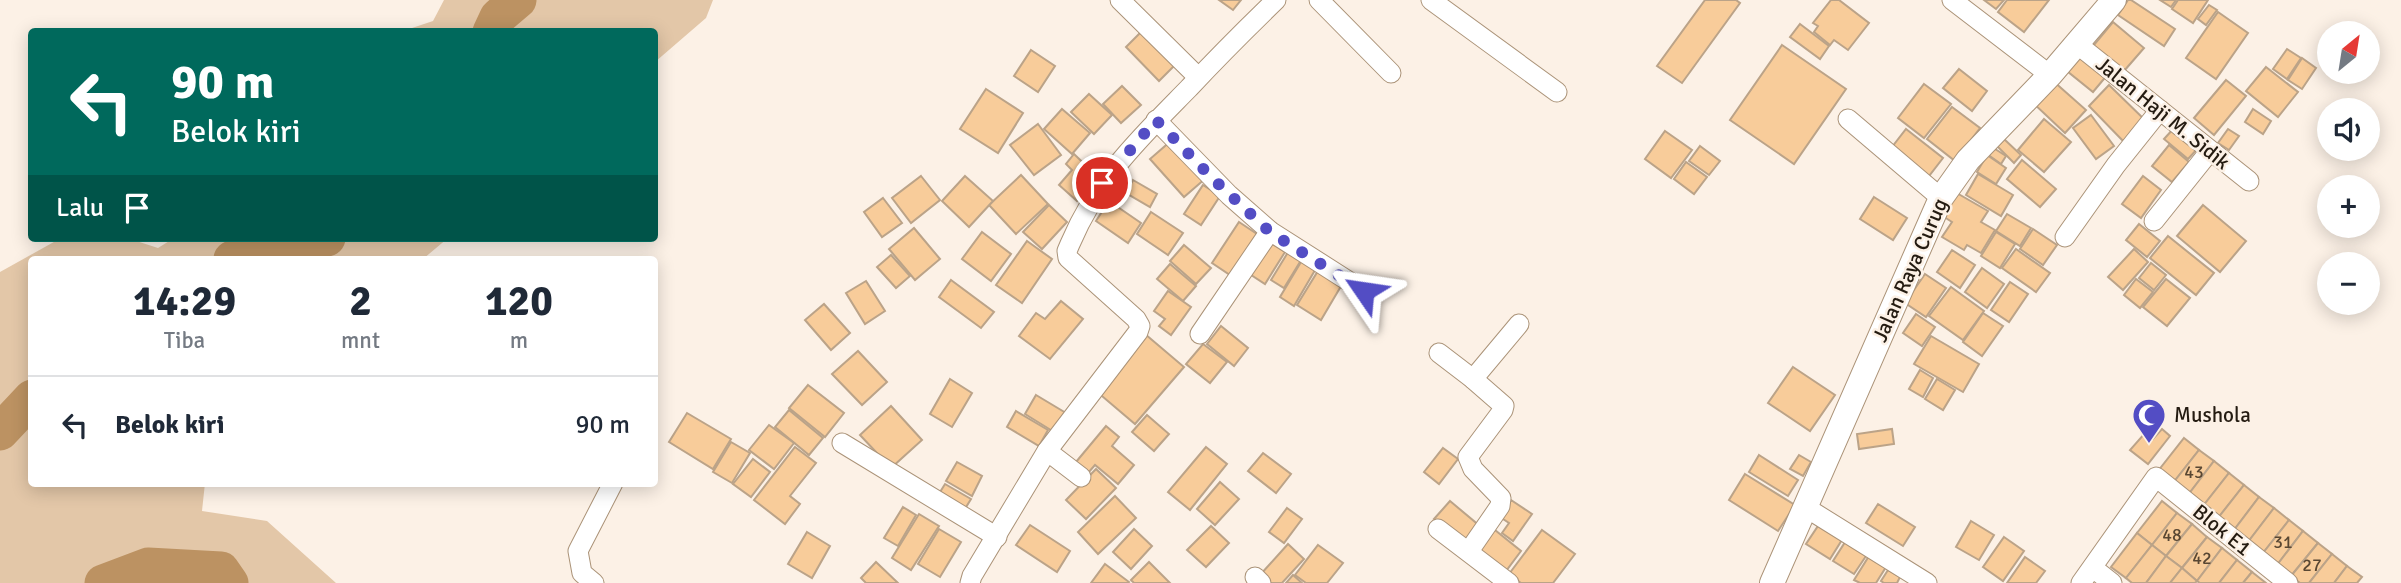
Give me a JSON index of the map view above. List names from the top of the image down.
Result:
{
  "streets": {
    "main road": ["Jalan Raya Curug"],
    "street": ["Jalan Haji M. Sidik", "Blok E1"]
  },
  "crossings": [
    ["Jalan Haji M. Sidik", "Jalan Raya Curug"]
  ],
  "places": {
    "mosque": ["Mushola"]
  },
  "house_numbers": [
    "43",
    "48",
    "31",
    "42",
    "27"
  ],
  "north": "top right",
  "page": {
    "map_buttons": ["+", "−"],
    "turn": ["90 m", "Belok kiri"],
    "then": "Lalu",
    "eta": [
      "14:29",
      "Tiba",
      "2",
      "mnt",
      "120",
      "m"
    ],
    "list": [
      {
        "name": "Belok kiri",
        "value": "90 m"
      }
    ]
  }
}
